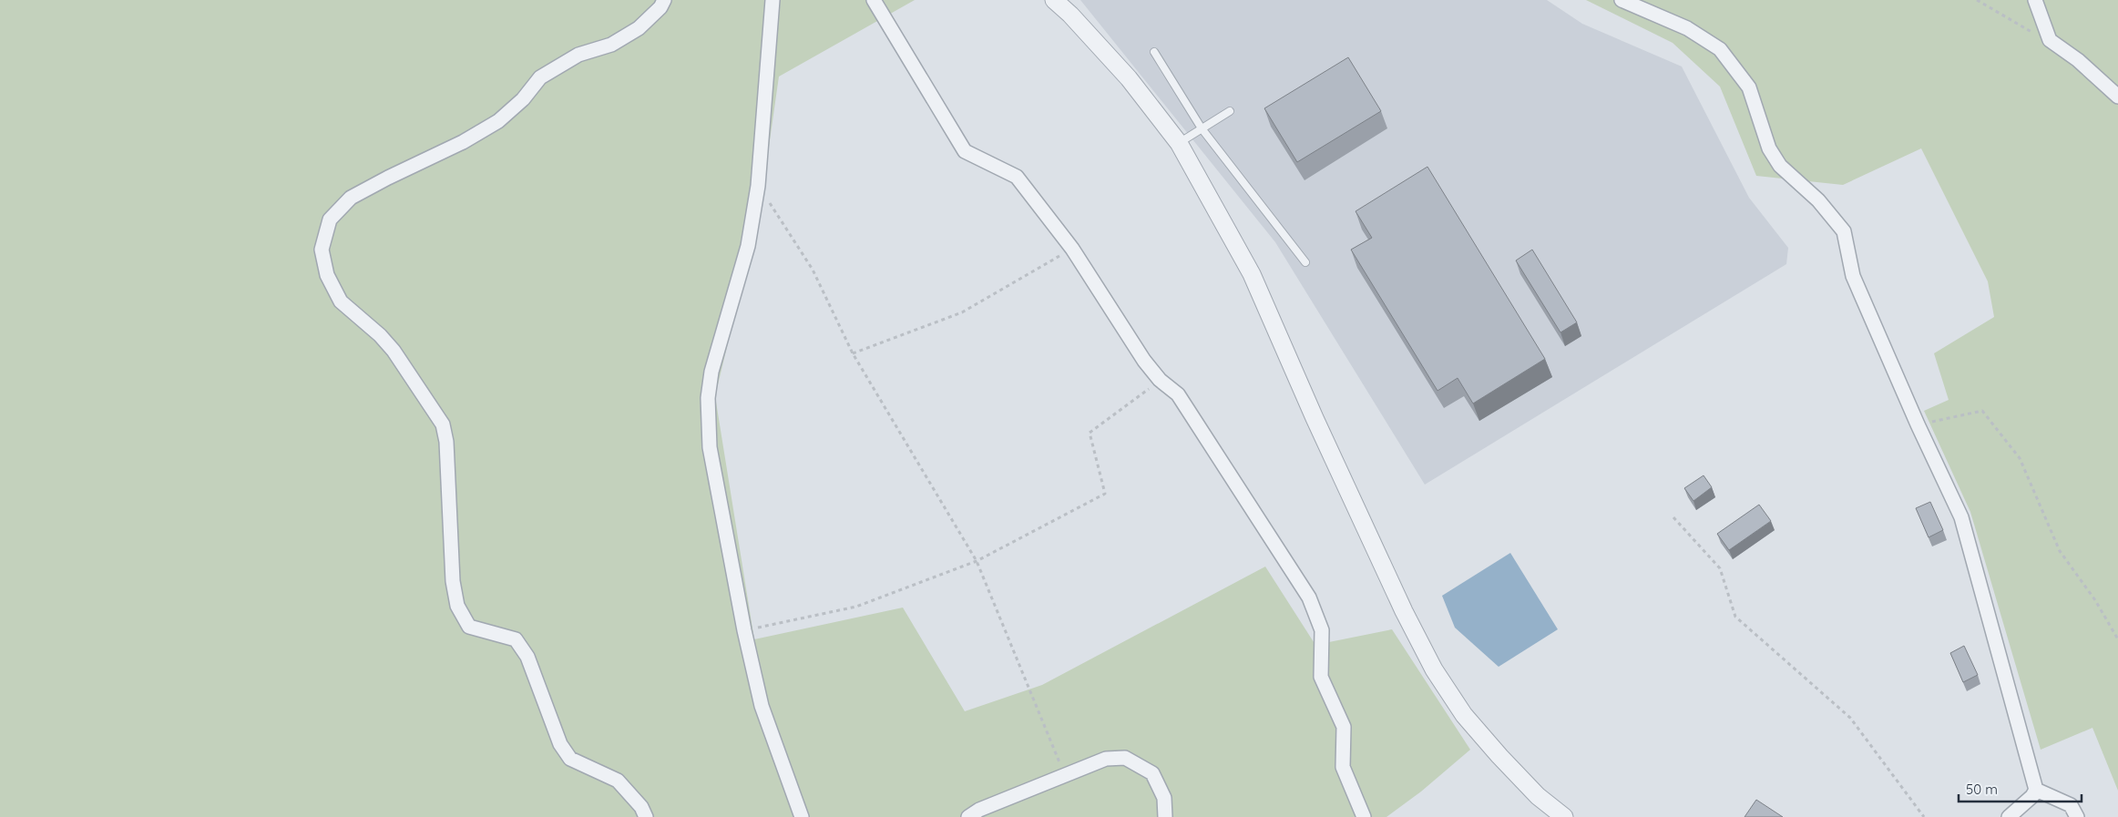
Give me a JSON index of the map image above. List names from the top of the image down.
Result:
{
  "scale_bar": "50 m"
}
